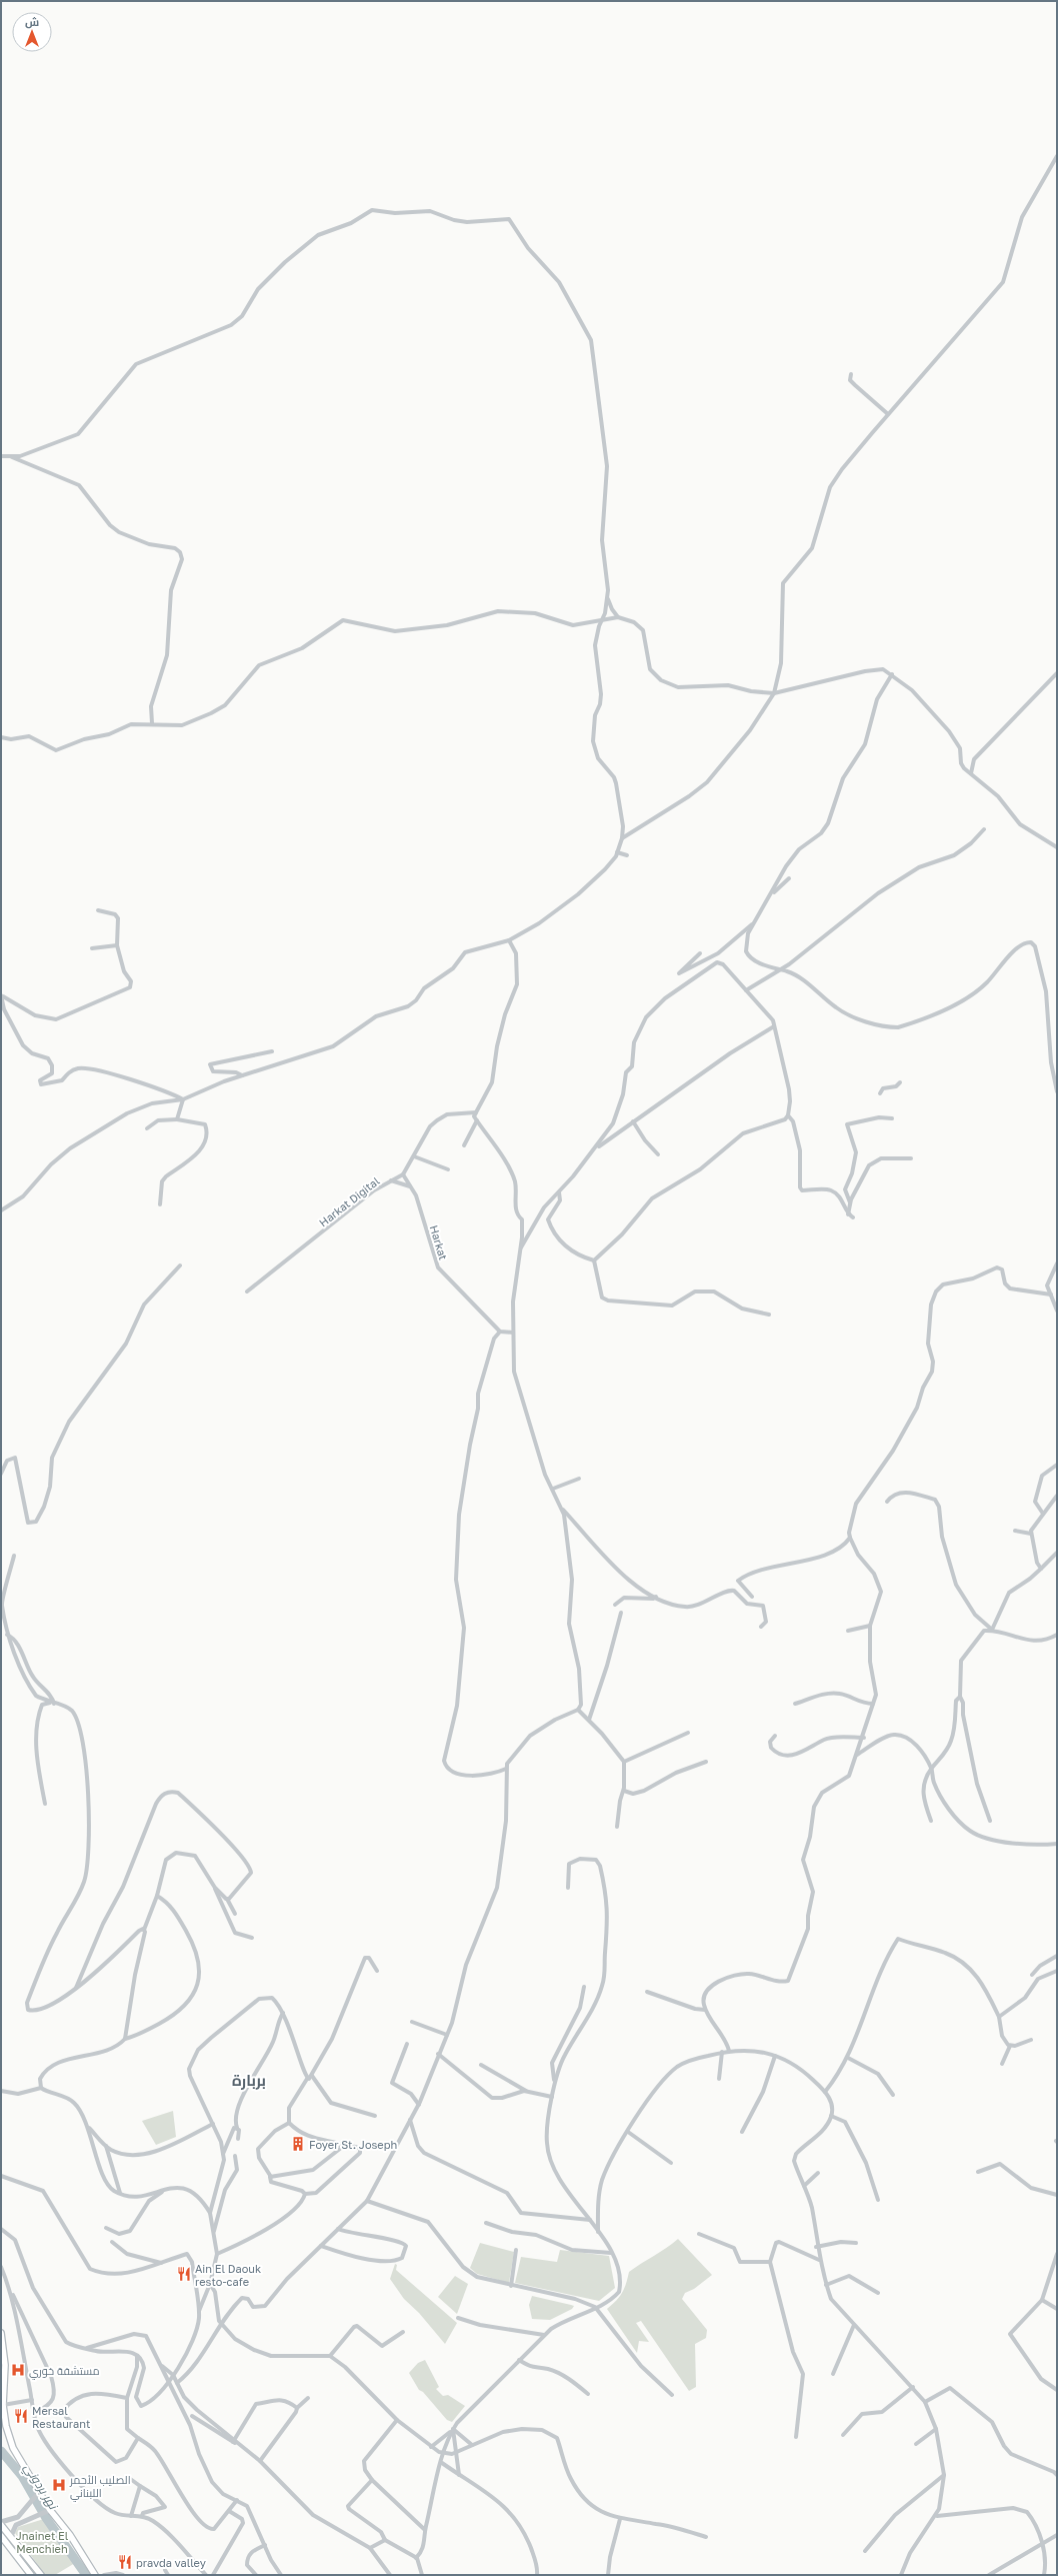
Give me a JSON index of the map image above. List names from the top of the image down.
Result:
{
  "streets": {
    "street": ["Harkat Digital", "Harkat"]
  },
  "crossings": [
    ["Harkat Digital", "Harkat"]
  ],
  "districts": ["بربارة"],
  "water": ["نهر بردوني"],
  "parks": ["Jnainet El Menchieh"],
  "places": {
    "building": ["Foyer St. Joseph"],
    "restaurant": ["Ain El Daouk resto-cafe", "Mersal Restaurant", "pravda valley"],
    "hospital": ["مستشفة خوري", "الصليب الأحمر اللبناني"]
  },
  "north": "top"
}
